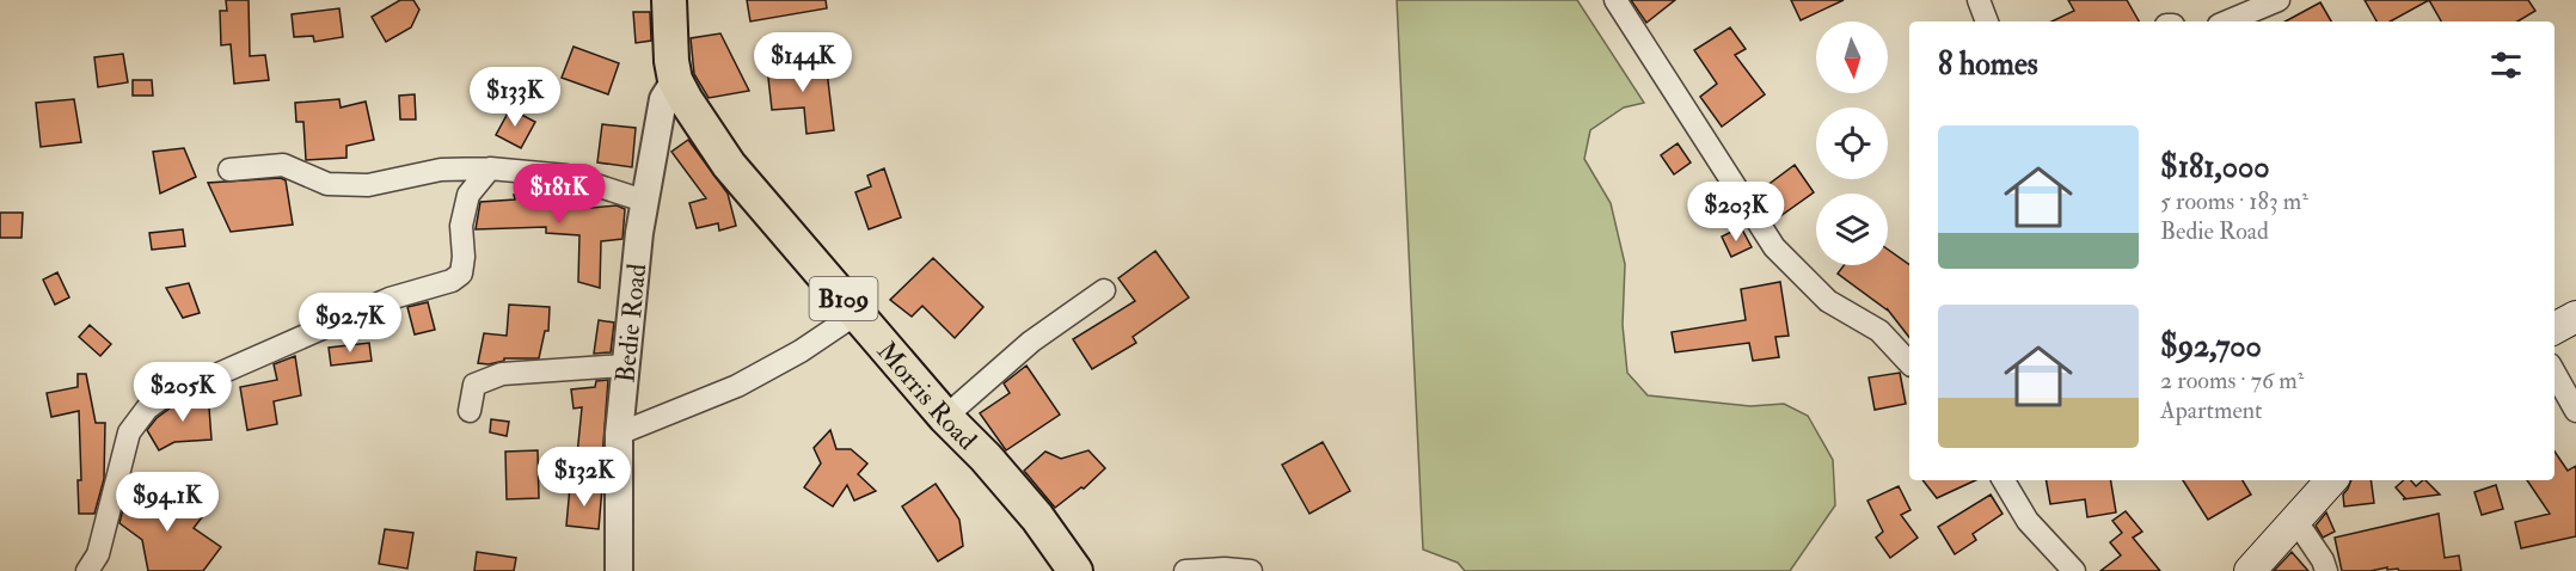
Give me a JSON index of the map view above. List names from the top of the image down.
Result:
{
  "streets": {
    "main road": ["B109", "Morris Road"],
    "street": ["Bedie Road"]
  },
  "crossings": [
    ["Bedie Road", "Morris Road"]
  ],
  "north": "bottom",
  "page": {
    "heading": "8 homes",
    "price": [
      "$144K",
      "$133K",
      "$181K",
      "$203K",
      "$92.7K",
      "$205K",
      "$132K",
      "$94.1K"
    ],
    "list": [
      {
        "name": "$181,000",
        "note": "5 rooms · 183 m² · Bedie Road"
      },
      {
        "name": "$92,700",
        "note": "2 rooms · 76 m² · Apartment"
      }
    ]
  }
}
